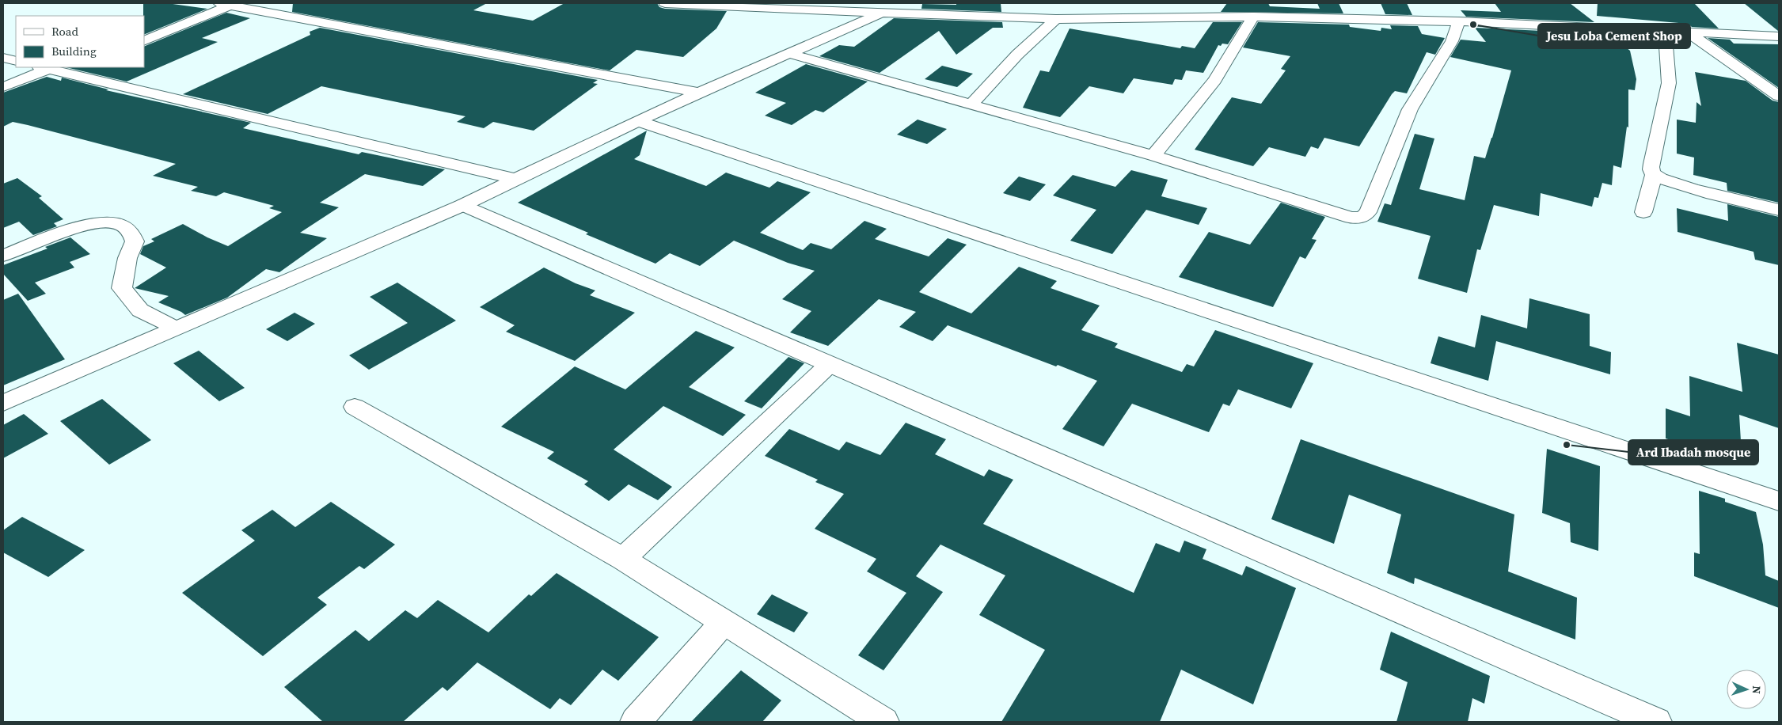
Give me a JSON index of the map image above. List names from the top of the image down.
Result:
{
  "places": ["Jesu Loba Cement Shop", "Ard Ibadah mosque"],
  "legend": ["Road", "Building"],
  "north": "right"
}
